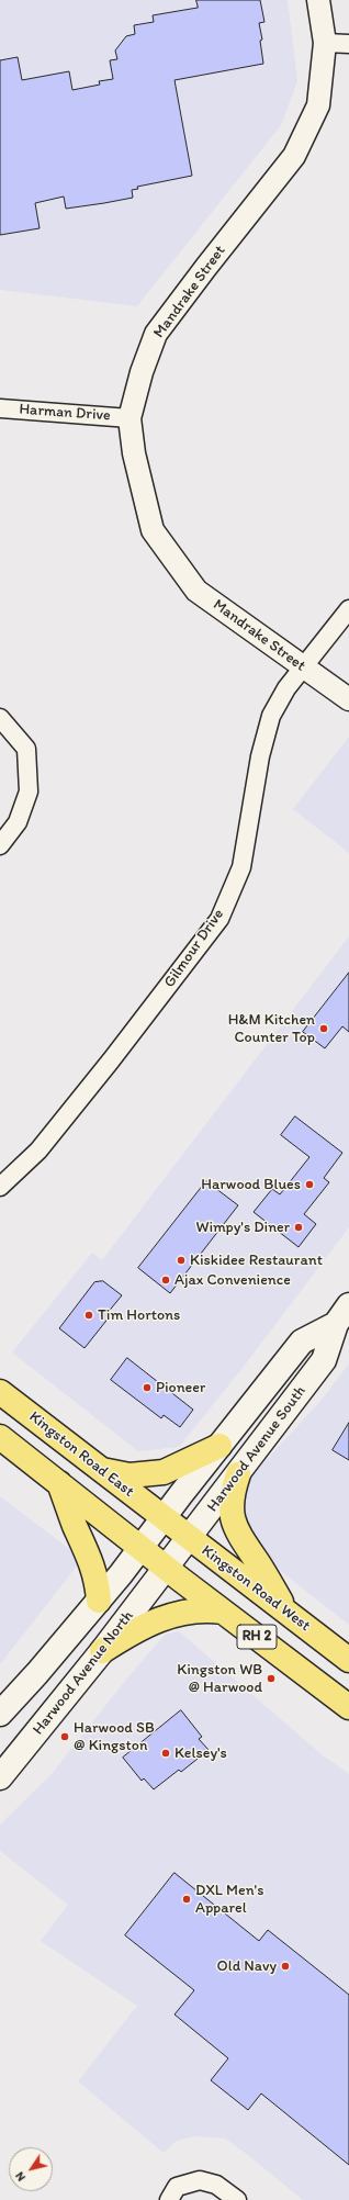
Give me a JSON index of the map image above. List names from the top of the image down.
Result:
{
  "streets": {
    "main road": [
      "Harwood Avenue South",
      "Kingston Road East",
      "Kingston Road West",
      "RH 2",
      "Harwood Avenue North"
    ],
    "street": ["Mandrake Street", "Harman Drive", "Gilmour Drive"]
  },
  "crossings": [
    ["Mandrake Street", "Harman Drive"],
    ["Mandrake Street", "Gilmour Drive"],
    ["Harwood Avenue South", "Kingston Road East"],
    ["Harwood Avenue South", "Kingston Road West"],
    ["Harwood Avenue South", "RH 2"],
    ["Harwood Avenue South", "Harwood Avenue North"],
    ["Kingston Road East", "Kingston Road West"],
    ["RH 2", "Harwood Avenue North"]
  ],
  "places": [
    "H&M Kitchen Counter Top",
    "Harwood Blues",
    "Wimpy's Diner",
    "Kiskidee Restaurant",
    "Ajax Convenience",
    "Tim Hortons",
    "Pioneer",
    "Kingston WB @ Harwood",
    "Harwood SB @ Kingston",
    "Kelsey's",
    "DXL Men's Apparel",
    "Old Navy"
  ],
  "north": "bottom left"
}
